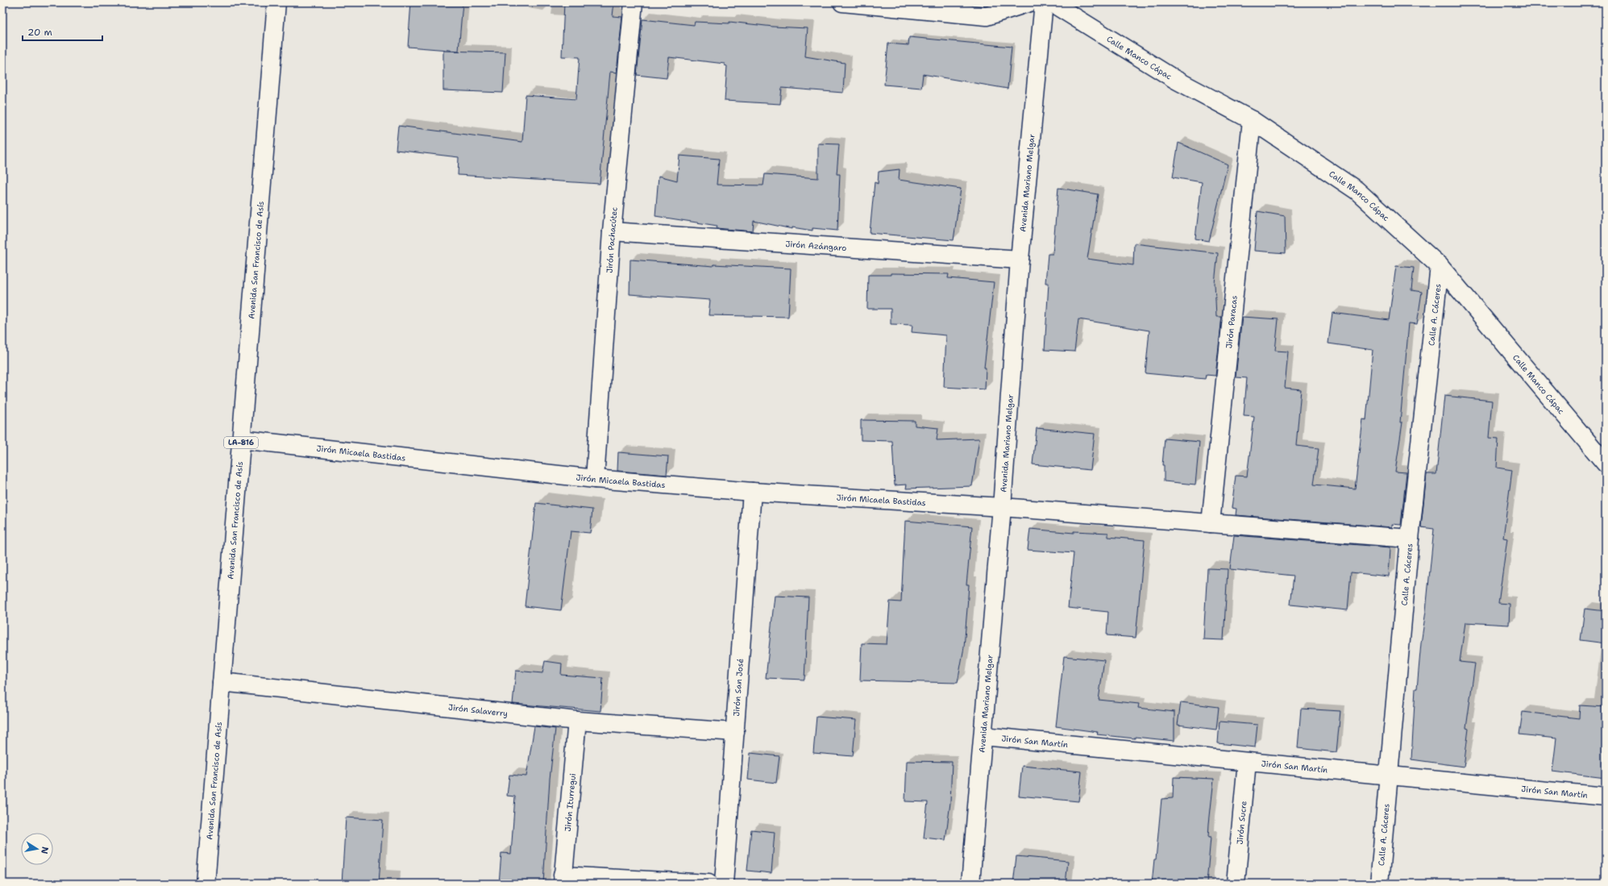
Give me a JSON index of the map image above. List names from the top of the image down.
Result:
{
  "streets": {
    "main road": [
      "Calle Manco Cápac",
      "Avenida Mariano Melgar",
      "Jirón Pachacútec",
      "Jirón Azángaro",
      "Avenida San Francisco de Asís",
      "Calle A. Cáceres",
      "Jirón Paracas",
      "LA-816",
      "Jirón Micaela Bastidas",
      "Jirón San José",
      "Jirón Salaverry",
      "Jirón San Martín",
      "Jirón Iturregui",
      "Jirón Sucre"
    ]
  },
  "crossings": [
    ["Calle Manco Cápac", "Calle A. Cáceres"],
    ["Calle Manco Cápac", "Jirón Paracas"],
    ["Avenida Mariano Melgar", "Jirón Azángaro"],
    ["Avenida Mariano Melgar", "Jirón Micaela Bastidas"],
    ["Avenida Mariano Melgar", "Jirón San Martín"],
    ["Jirón Pachacútec", "Jirón Azángaro"],
    ["Jirón Pachacútec", "Jirón Micaela Bastidas"],
    ["Avenida San Francisco de Asís", "Jirón Micaela Bastidas"],
    ["Avenida San Francisco de Asís", "Jirón Salaverry"],
    ["Calle A. Cáceres", "Jirón Micaela Bastidas"],
    ["Calle A. Cáceres", "Jirón San Martín"],
    ["Jirón Paracas", "Jirón Micaela Bastidas"],
    ["Jirón Micaela Bastidas", "Jirón San José"],
    ["Jirón San José", "Jirón Salaverry"],
    ["Jirón Salaverry", "Jirón Iturregui"],
    ["Jirón San Martín", "Jirón Sucre"]
  ],
  "scale_bar": "20 m",
  "north": "right"
}
